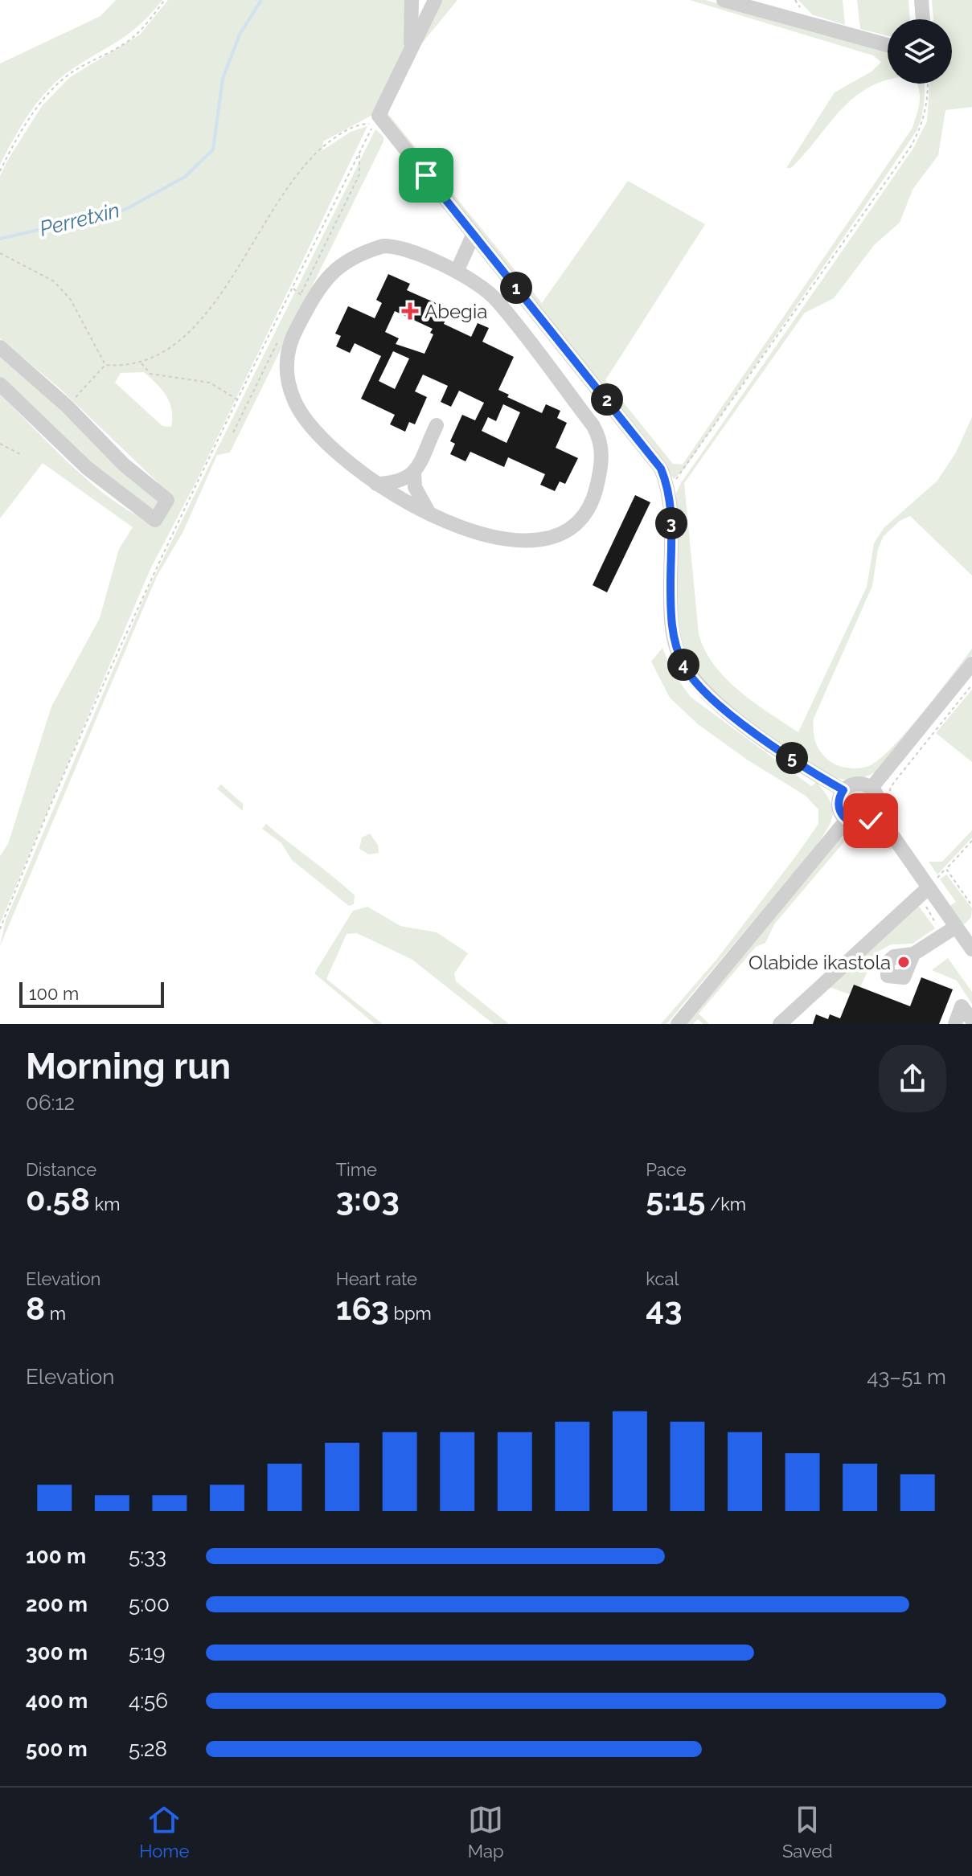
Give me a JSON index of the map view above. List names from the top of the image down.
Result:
{
  "water": ["Perretxin"],
  "places": {
    "health": ["Abegia"],
    "other": ["Olabide ikastola"]
  },
  "scale_bar": "100 m",
  "page": {
    "pins": [
      "1",
      "2",
      "3",
      "4",
      "5"
    ],
    "scale": "100 m",
    "heading": ["Morning run", "06:12"],
    "stats": [
      ["Distance", "0.58 km"],
      ["Time", "3:03"],
      ["Pace", "5:15 /km"],
      ["Elevation", "8 m"],
      ["Heart rate", "163 bpm"],
      ["kcal", "43"]
    ],
    "chart": ["Elevation", "43–51 m"],
    "list": [
      {
        "name": "100 m",
        "note": "5:33"
      },
      {
        "name": "200 m",
        "note": "5:00"
      },
      {
        "name": "300 m",
        "note": "5:19"
      },
      {
        "name": "400 m",
        "note": "4:56"
      },
      {
        "name": "500 m",
        "note": "5:28"
      }
    ],
    "tabs": ["Home", "Map", "Saved"]
  }
}
